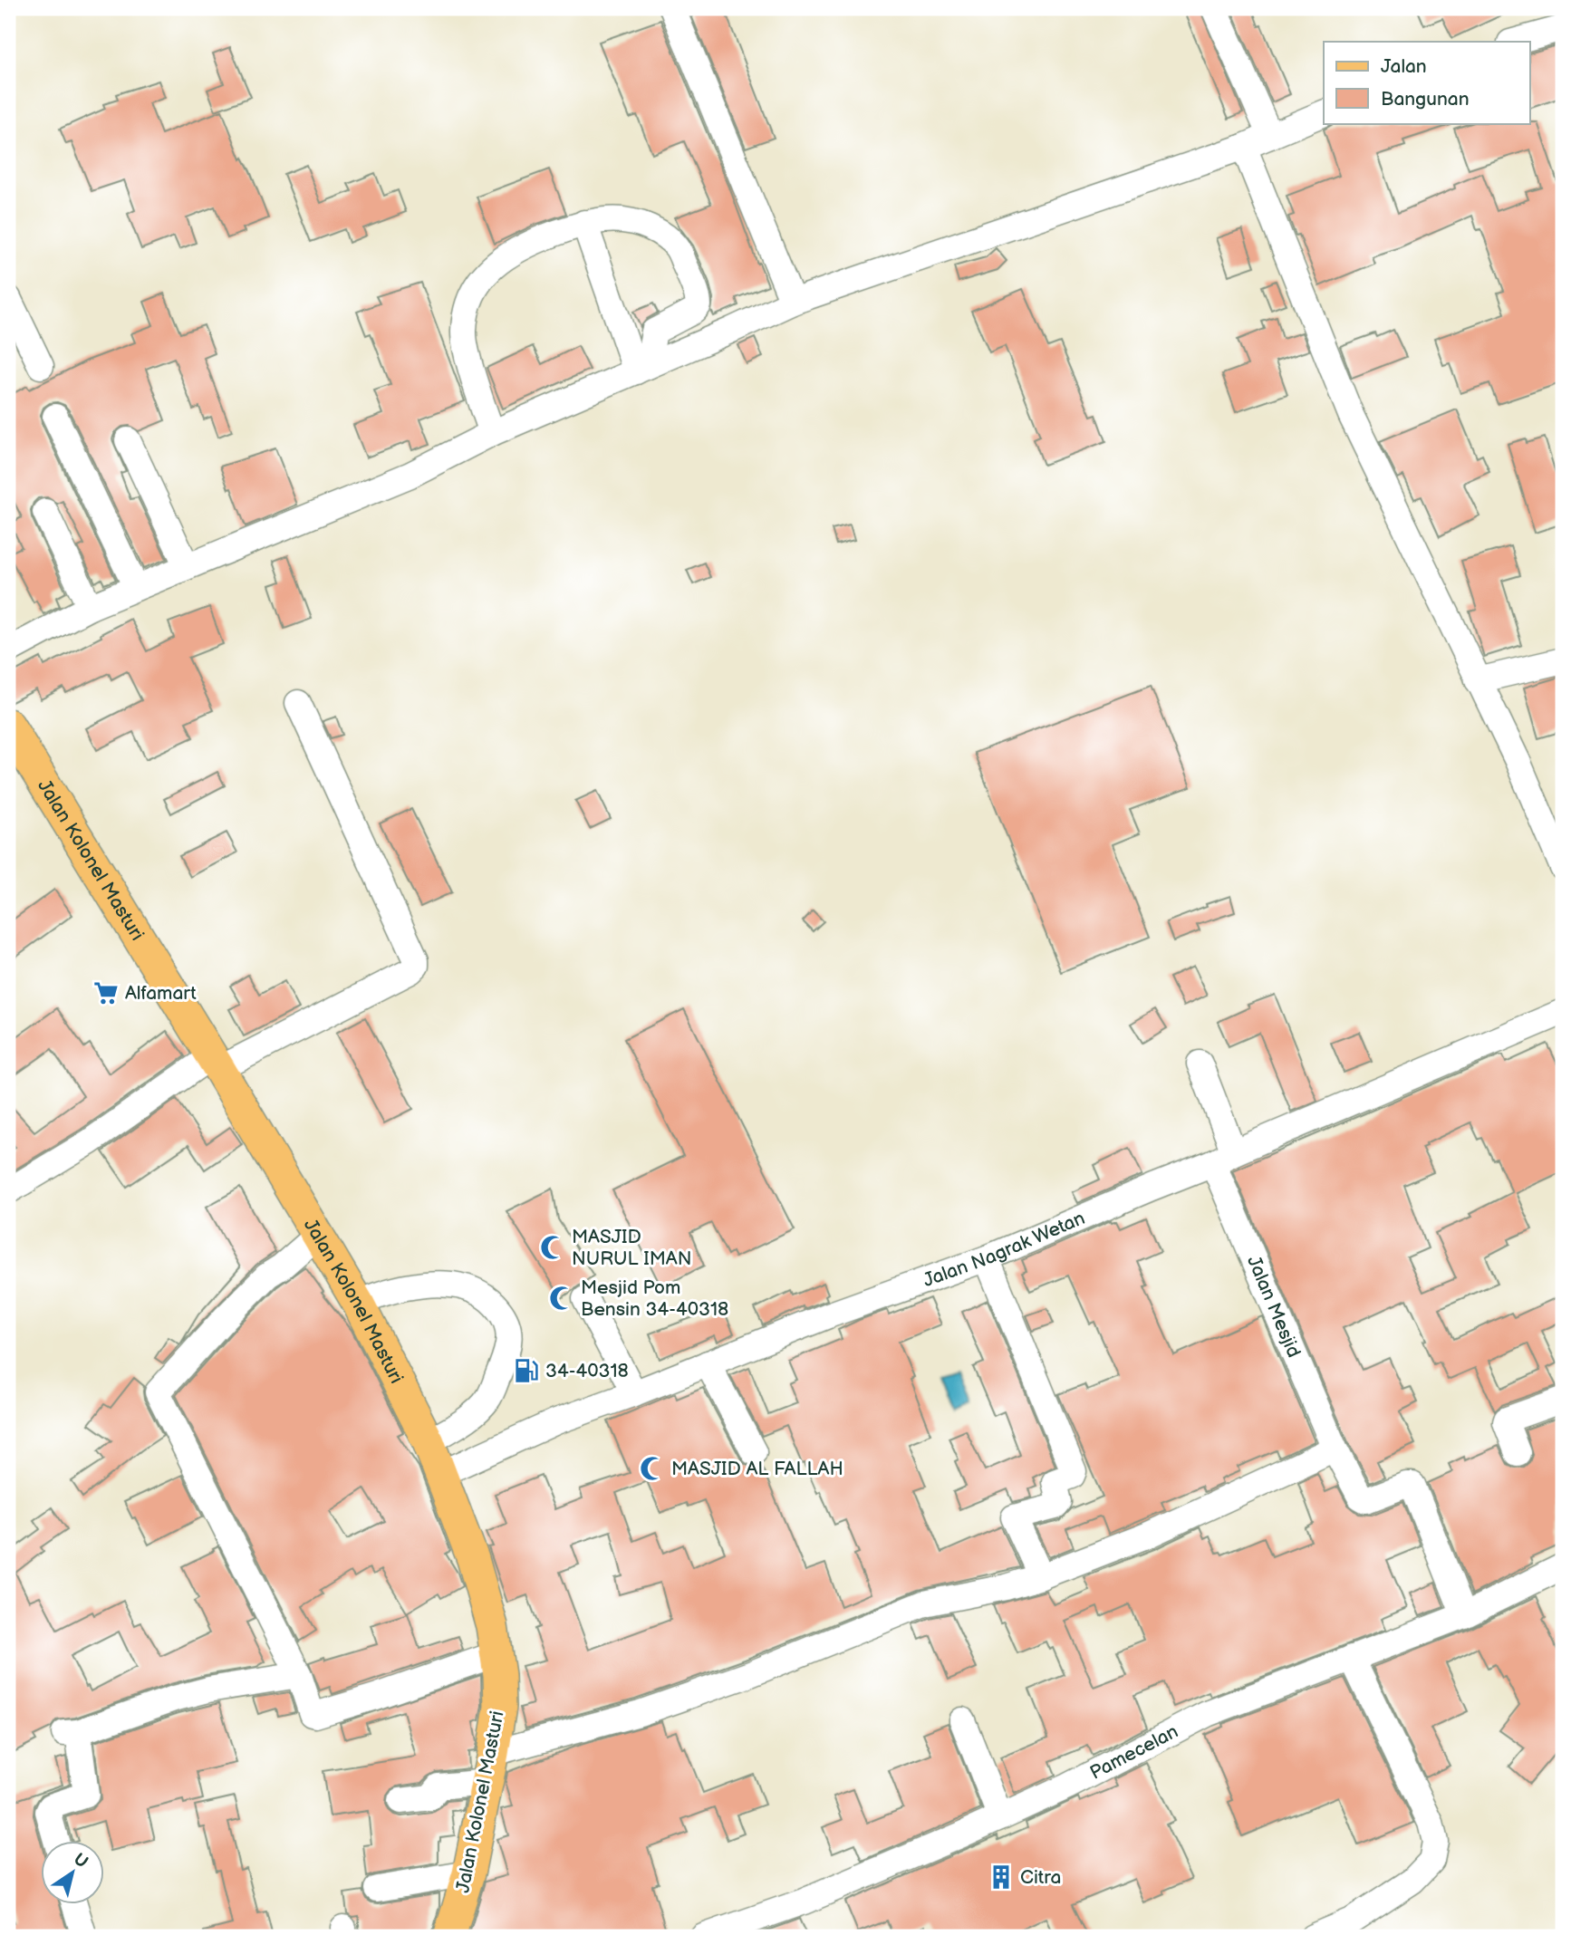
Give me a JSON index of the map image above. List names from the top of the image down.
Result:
{
  "streets": {
    "main road": ["Jalan Kolonel Masturi"],
    "street": ["Jalan Nagrak Wetan", "Jalan Mesjid", "Pamecelan"]
  },
  "crossings": [
    ["Jalan Kolonel Masturi", "Jalan Nagrak Wetan"],
    ["Jalan Nagrak Wetan", "Jalan Mesjid"],
    ["Jalan Mesjid", "Pamecelan"]
  ],
  "places": {
    "supermarket": ["Alfamart"],
    "mosque": ["MASJID NURUL IMAN", "Mesjid Pom Bensin 34-40318", "MASJID AL FALLAH"],
    "fuel station": ["34-40318"],
    "building": ["Citra"]
  },
  "legend": ["Jalan", "Bangunan"],
  "north": "top right"
}
